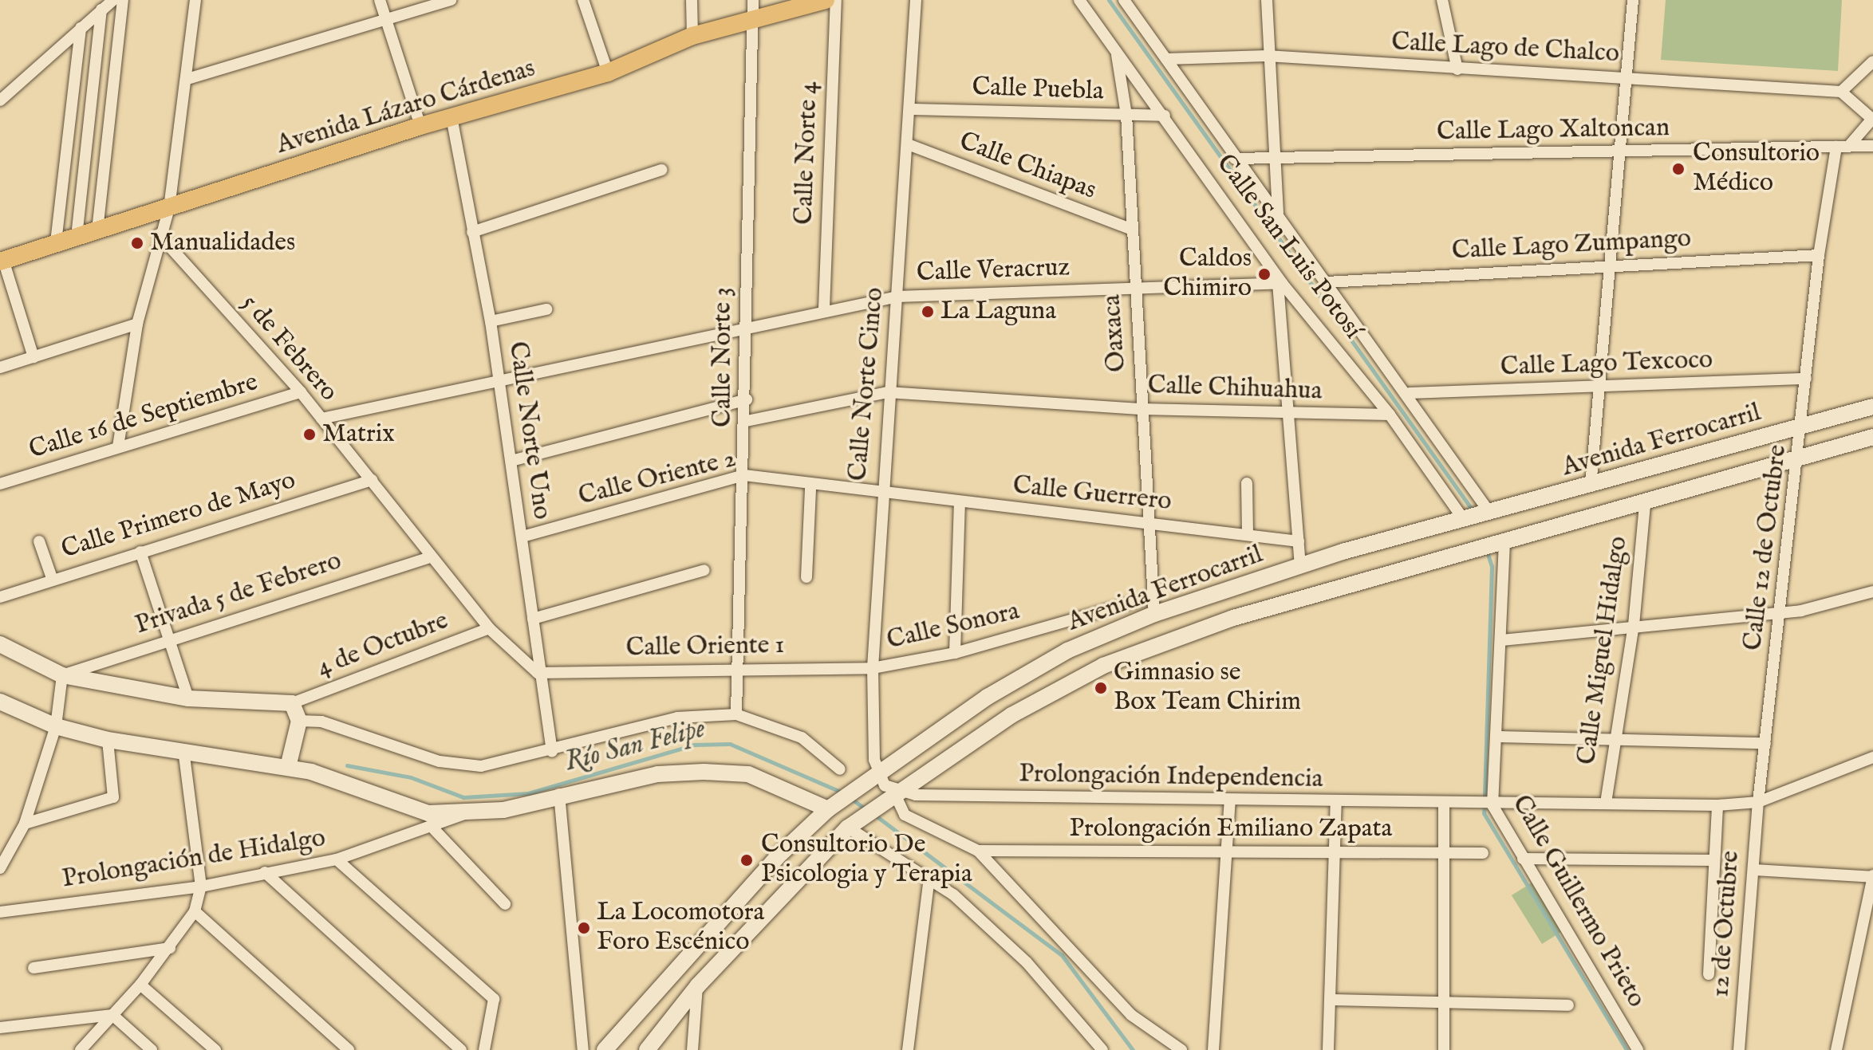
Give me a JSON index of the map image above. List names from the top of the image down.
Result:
{
  "streets": {
    "main road": ["Avenida Lázaro Cárdenas", "Avenida Ferrocarril"],
    "street": [
      "Calle Lago de Chalco",
      "Calle Puebla",
      "Calle Lago Xaltoncan",
      "Calle Norte 4",
      "Calle Chiapas",
      "Calle Lago Zumpango",
      "Calle San Luis Potosí",
      "Calle Veracruz",
      "Oaxaca",
      "5 de Febrero",
      "Calle Norte 3",
      "Calle Lago Texcoco",
      "Calle Norte Cinco",
      "Calle Chihuahua",
      "Calle 16 de Septiembre",
      "Calle Norte Uno",
      "Calle Oriente 2",
      "Calle Guerrero",
      "Calle Primero de Mayo",
      "Calle 12 de Octubre",
      "Privada 5 de Febrero",
      "Calle Sonora",
      "4 de Octubre",
      "Calle Oriente 1",
      "Calle Miguel Hidalgo",
      "Prolongación Independencia",
      "Prolongación Emiliano Zapata",
      "Prolongación de Hidalgo",
      "Calle Guillermo Prieto",
      "12 de Octubre"
    ]
  },
  "crossings": [
    ["Calle Lago de Chalco", "Calle San Luis Potosí"],
    ["Calle Puebla", "Calle San Luis Potosí"],
    ["Calle Puebla", "Oaxaca"],
    ["Calle Puebla", "Calle Norte Cinco"],
    ["Avenida Lázaro Cárdenas", "Calle Norte 3"],
    ["Avenida Lázaro Cárdenas", "Calle Norte Uno"],
    ["Calle Lago Xaltoncan", "Calle San Luis Potosí"],
    ["Calle Lago Xaltoncan", "Calle 12 de Octubre"],
    ["Calle Norte 4", "Calle Veracruz"],
    ["Calle Chiapas", "Oaxaca"],
    ["Calle Chiapas", "Calle Norte Cinco"],
    ["Calle Lago Zumpango", "Calle San Luis Potosí"],
    ["Calle Lago Zumpango", "Calle 12 de Octubre"],
    ["Calle San Luis Potosí", "Calle Veracruz"],
    ["Calle San Luis Potosí", "Oaxaca"],
    ["Calle San Luis Potosí", "Calle Lago Texcoco"],
    ["Calle San Luis Potosí", "Calle Chihuahua"],
    ["Calle San Luis Potosí", "Avenida Ferrocarril"],
    ["Calle Veracruz", "Oaxaca"],
    ["Calle Veracruz", "5 de Febrero"],
    ["Calle Veracruz", "Calle Norte 3"],
    ["Calle Veracruz", "Calle Norte Cinco"],
    ["Calle Veracruz", "Calle Norte Uno"],
    ["Oaxaca", "Calle Chihuahua"],
    ["Oaxaca", "Avenida Ferrocarril"],
    ["Oaxaca", "Calle Guerrero"],
    ["Oaxaca", "Calle Sonora"],
    ["5 de Febrero", "Calle 16 de Septiembre"],
    ["5 de Febrero", "Calle Norte Uno"],
    ["5 de Febrero", "Calle Primero de Mayo"],
    ["5 de Febrero", "Privada 5 de Febrero"],
    ["5 de Febrero", "4 de Octubre"],
    ["5 de Febrero", "Calle Oriente 1"],
    ["Calle Norte 3", "Calle Chihuahua"],
    ["Calle Norte 3", "Calle Oriente 2"],
    ["Calle Norte 3", "Calle Oriente 1"],
    ["Calle Lago Texcoco", "Calle 12 de Octubre"],
    ["Calle Norte Cinco", "Calle Chihuahua"],
    ["Calle Norte Cinco", "Avenida Ferrocarril"],
    ["Calle Norte Cinco", "Calle Oriente 2"],
    ["Calle Norte Cinco", "Calle Guerrero"],
    ["Calle Norte Cinco", "Calle Sonora"],
    ["Calle Norte Cinco", "Calle Oriente 1"],
    ["Calle Norte Uno", "Calle Oriente 2"],
    ["Calle Norte Uno", "Calle Oriente 1"],
    ["Avenida Ferrocarril", "Calle 12 de Octubre"],
    ["Avenida Ferrocarril", "Calle Miguel Hidalgo"],
    ["Avenida Ferrocarril", "Prolongación Independencia"],
    ["Avenida Ferrocarril", "Calle Guillermo Prieto"],
    ["Calle Oriente 2", "Calle Guerrero"],
    ["Calle 12 de Octubre", "Prolongación Independencia"],
    ["Calle 12 de Octubre", "12 de Octubre"],
    ["Calle Sonora", "Calle Oriente 1"],
    ["Calle Miguel Hidalgo", "Prolongación Independencia"],
    ["Prolongación Independencia", "Calle Guillermo Prieto"],
    ["Prolongación Independencia", "12 de Octubre"]
  ],
  "water": ["Río San Felipe"],
  "places": [
    "Consultorio Médico",
    "Manualidades",
    "Caldos Chimiro",
    "La Laguna",
    "Matrix",
    "Gimnasio se Box Team Chirim",
    "Consultorio De Psicologia y Terapia",
    "La Locomotora Foro Escénico"
  ]
}
